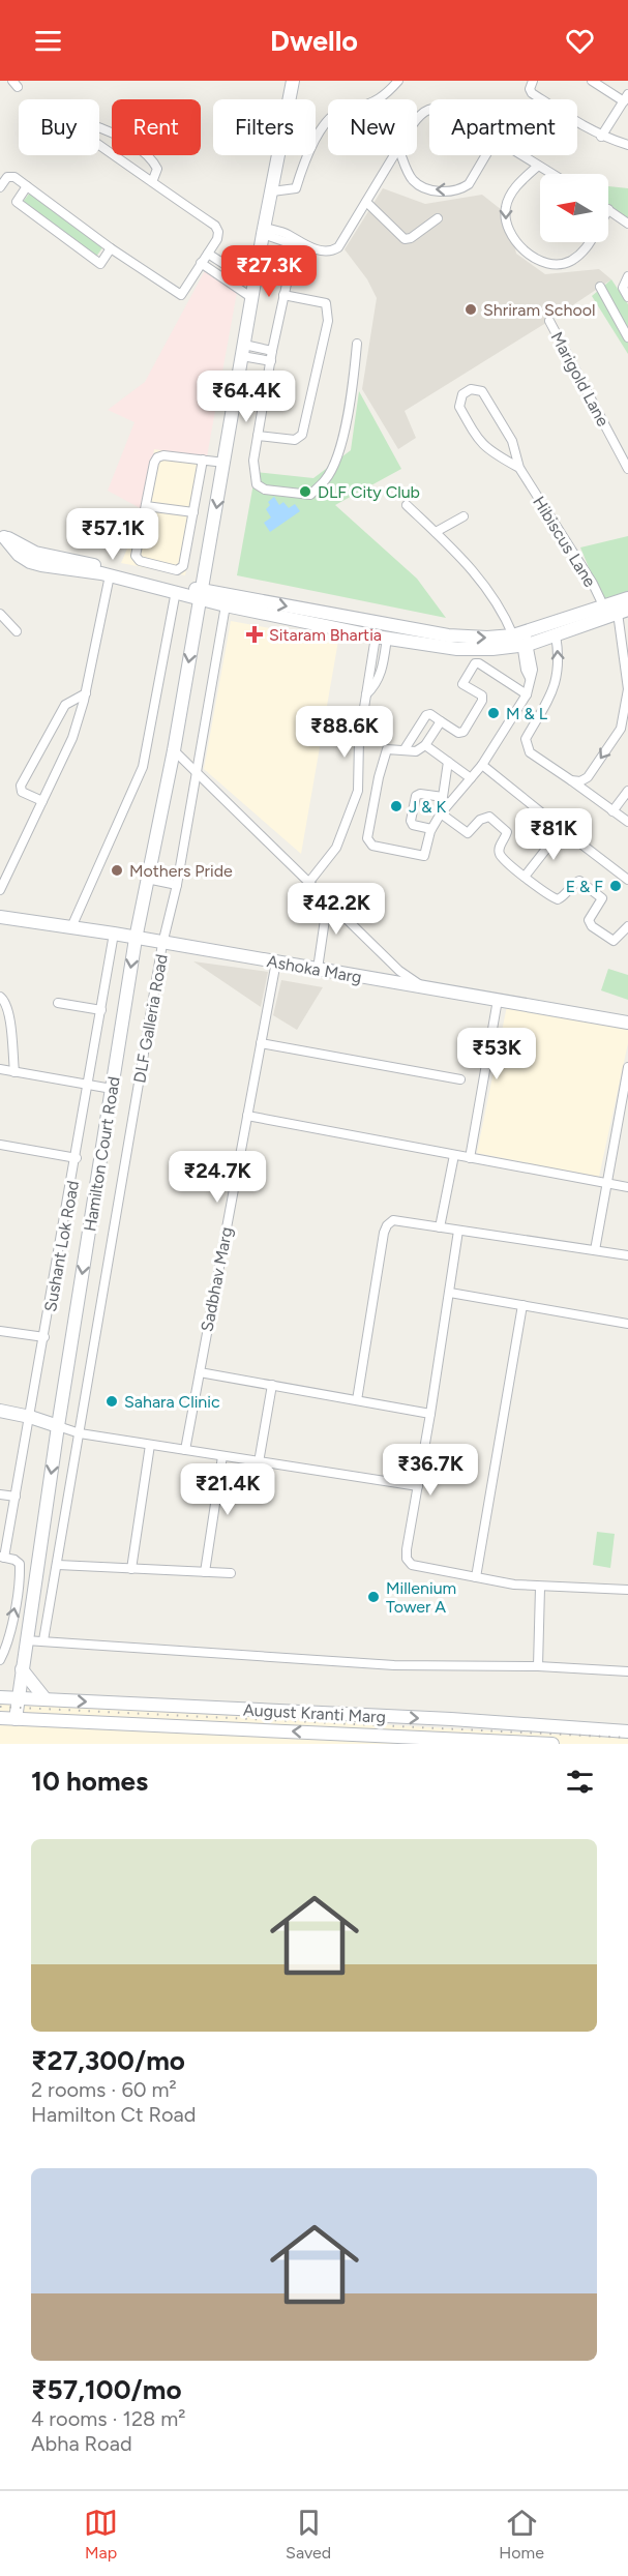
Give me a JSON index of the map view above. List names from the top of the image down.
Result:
{
  "streets": {
    "main road": ["Ashoka Marg", "Hamilton Court Road", "August Kranti Marg"],
    "street": [
      "Marigold Lane",
      "Hibiscus Lane",
      "DLF Galleria Road",
      "Sushant Lok Road",
      "Sadbhav Marg"
    ]
  },
  "crossings": [
    ["Ashoka Marg", "DLF Galleria Road"],
    ["Ashoka Marg", "Hamilton Court Road"],
    ["Ashoka Marg", "Sushant Lok Road"],
    ["Ashoka Marg", "Sadbhav Marg"],
    ["Hamilton Court Road", "August Kranti Marg"]
  ],
  "one_way": ["Hamilton Court Road"],
  "places": {
    "other": [
      "Shriram School",
      "DLF City Club",
      "M & L",
      "J & K",
      "Mothers Pride",
      "E & F",
      "Sahara Clinic",
      "Millenium Tower A"
    ],
    "health": ["Sitaram Bhartia"]
  },
  "north": "left",
  "page": {
    "header": "Dwello",
    "chip": [
      "Buy",
      "Rent",
      "Filters",
      "New",
      "Apartment"
    ],
    "price": [
      "₹27.3K",
      "₹64.4K",
      "₹57.1K",
      "₹88.6K",
      "₹81K",
      "₹42.2K",
      "₹53K",
      "₹24.7K",
      "₹36.7K",
      "₹21.4K"
    ],
    "heading": "10 homes",
    "list": [
      {
        "name": "₹27,300/mo",
        "note": "2 rooms · 60 m² · Hamilton Ct Road"
      },
      {
        "name": "₹57,100/mo",
        "note": "4 rooms · 128 m² · Abha Road"
      }
    ],
    "tabs": ["Map", "Saved", "Home"]
  }
}
